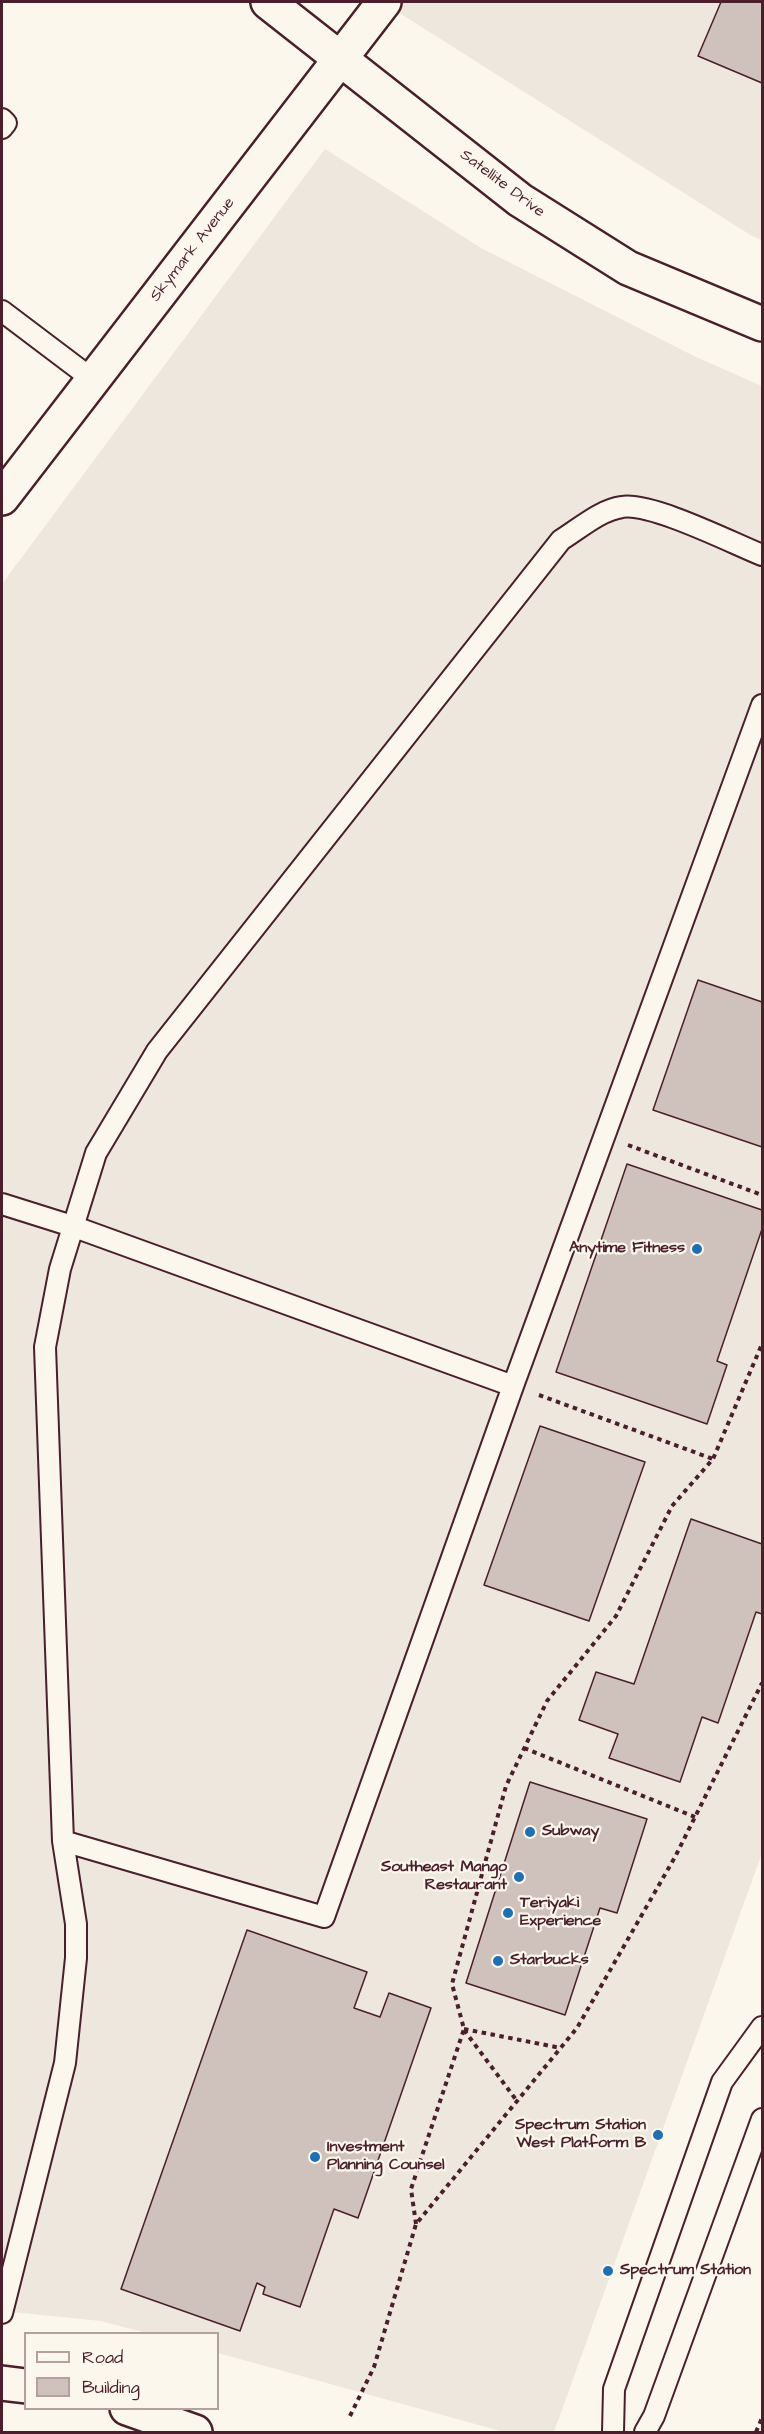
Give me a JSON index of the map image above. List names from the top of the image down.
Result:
{
  "streets": {
    "street": ["Satellite Drive", "Skymark Avenue"]
  },
  "crossings": [
    ["Satellite Drive", "Skymark Avenue"]
  ],
  "places": [
    "Anytime Fitness",
    "Subway",
    "Southeast Mango Restaurant",
    "Teriyaki Experience",
    "Starbucks",
    "Spectrum Station West Platform B",
    "Investment Planning Counsel",
    "Spectrum Station"
  ],
  "legend": ["Road", "Building"]
}
